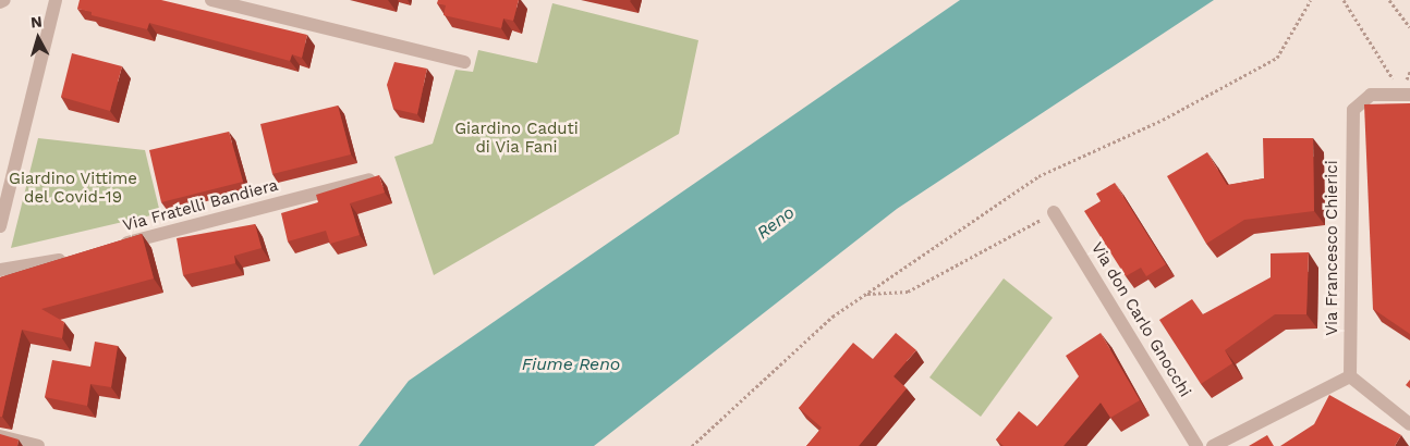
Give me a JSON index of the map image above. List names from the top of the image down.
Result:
{
  "streets": {
    "street": ["Via Fratelli Bandiera", "Via Francesco Chierici", "Via don Carlo Gnocchi"]
  },
  "water": ["Reno", "Fiume Reno"],
  "parks": ["Giardino Caduti di Via Fani", "Giardino Vittime del Covid-19"],
  "north": "top"
}
